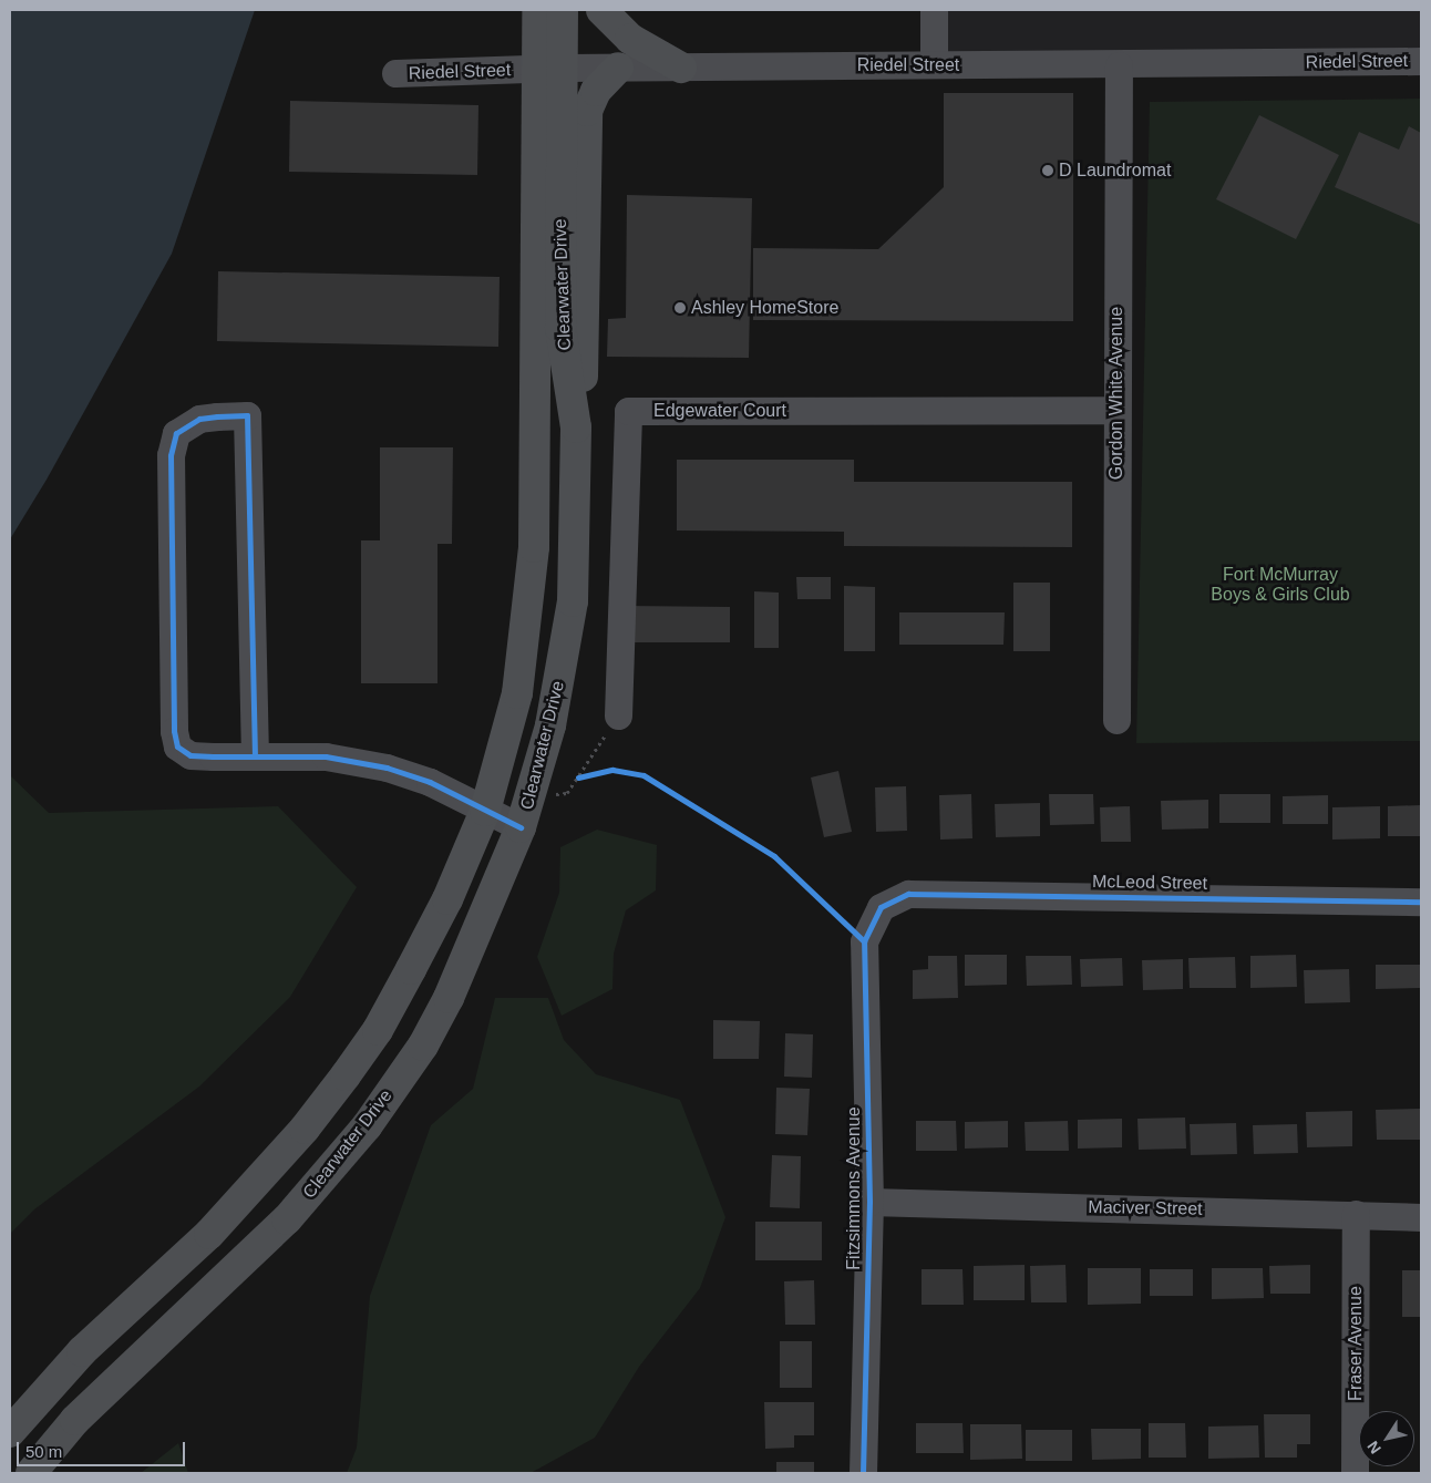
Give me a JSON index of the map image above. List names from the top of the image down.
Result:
{
  "streets": {
    "main road": ["Clearwater Drive"],
    "street": [
      "Riedel Street",
      "Gordon White Avenue",
      "Edgewater Court",
      "McLeod Street",
      "Fitzsimmons Avenue",
      "Maciver Street",
      "Fraser Avenue"
    ]
  },
  "crossings": [
    ["Riedel Street", "Clearwater Drive"],
    ["Riedel Street", "Gordon White Avenue"],
    ["Gordon White Avenue", "Edgewater Court"],
    ["McLeod Street", "Fitzsimmons Avenue"],
    ["Fitzsimmons Avenue", "Maciver Street"],
    ["Maciver Street", "Fraser Avenue"]
  ],
  "parks": ["Fort McMurray Boys & Girls Club"],
  "places": ["D Laundromat", "Ashley HomeStore"],
  "scale_bar": "50 m",
  "north": "bottom left"
}
